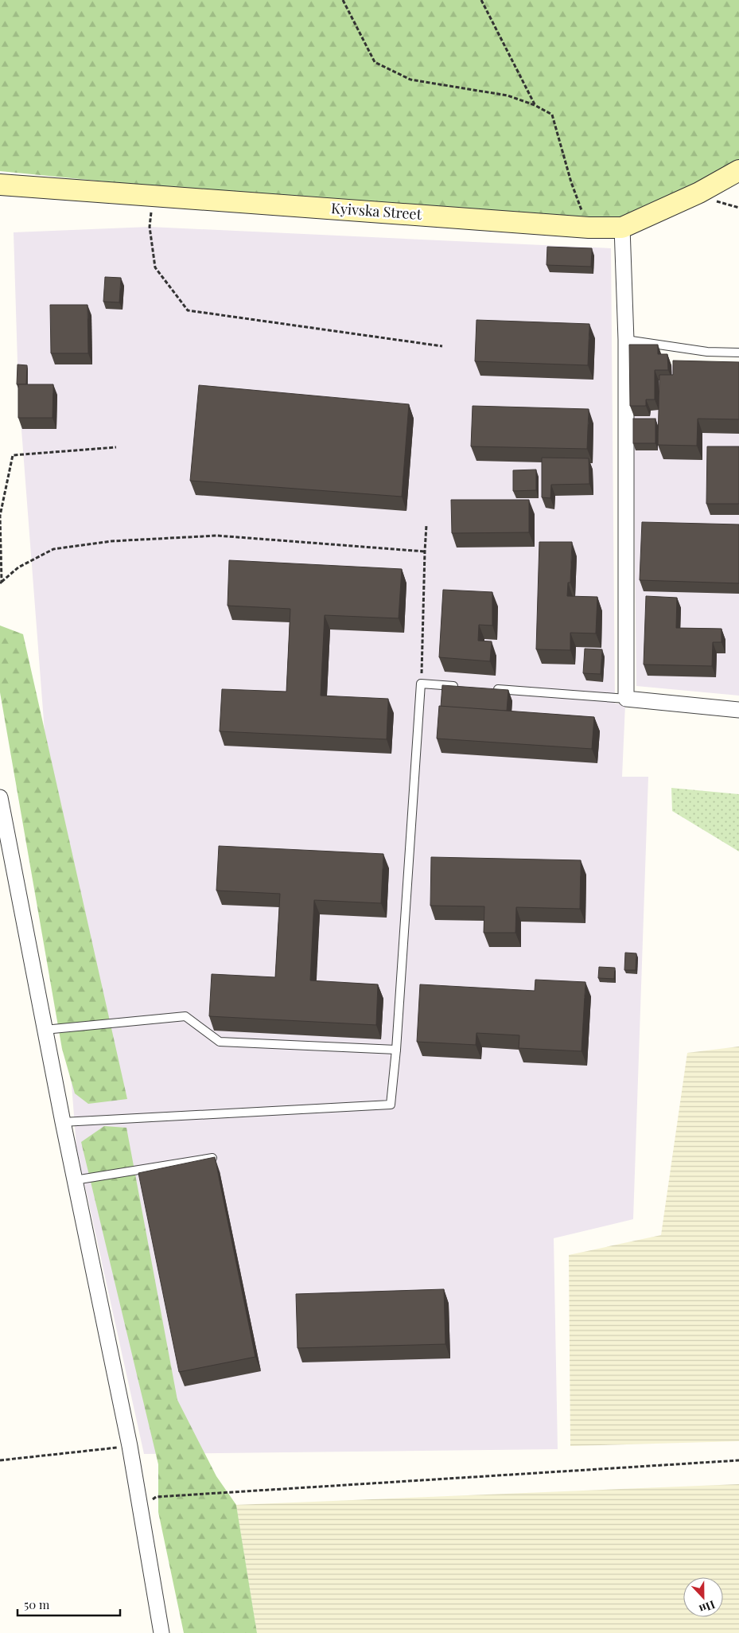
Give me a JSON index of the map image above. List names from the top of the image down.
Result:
{
  "streets": {
    "street": ["Kyivska Street"]
  },
  "scale_bar": "50 m",
  "north": "bottom"
}
